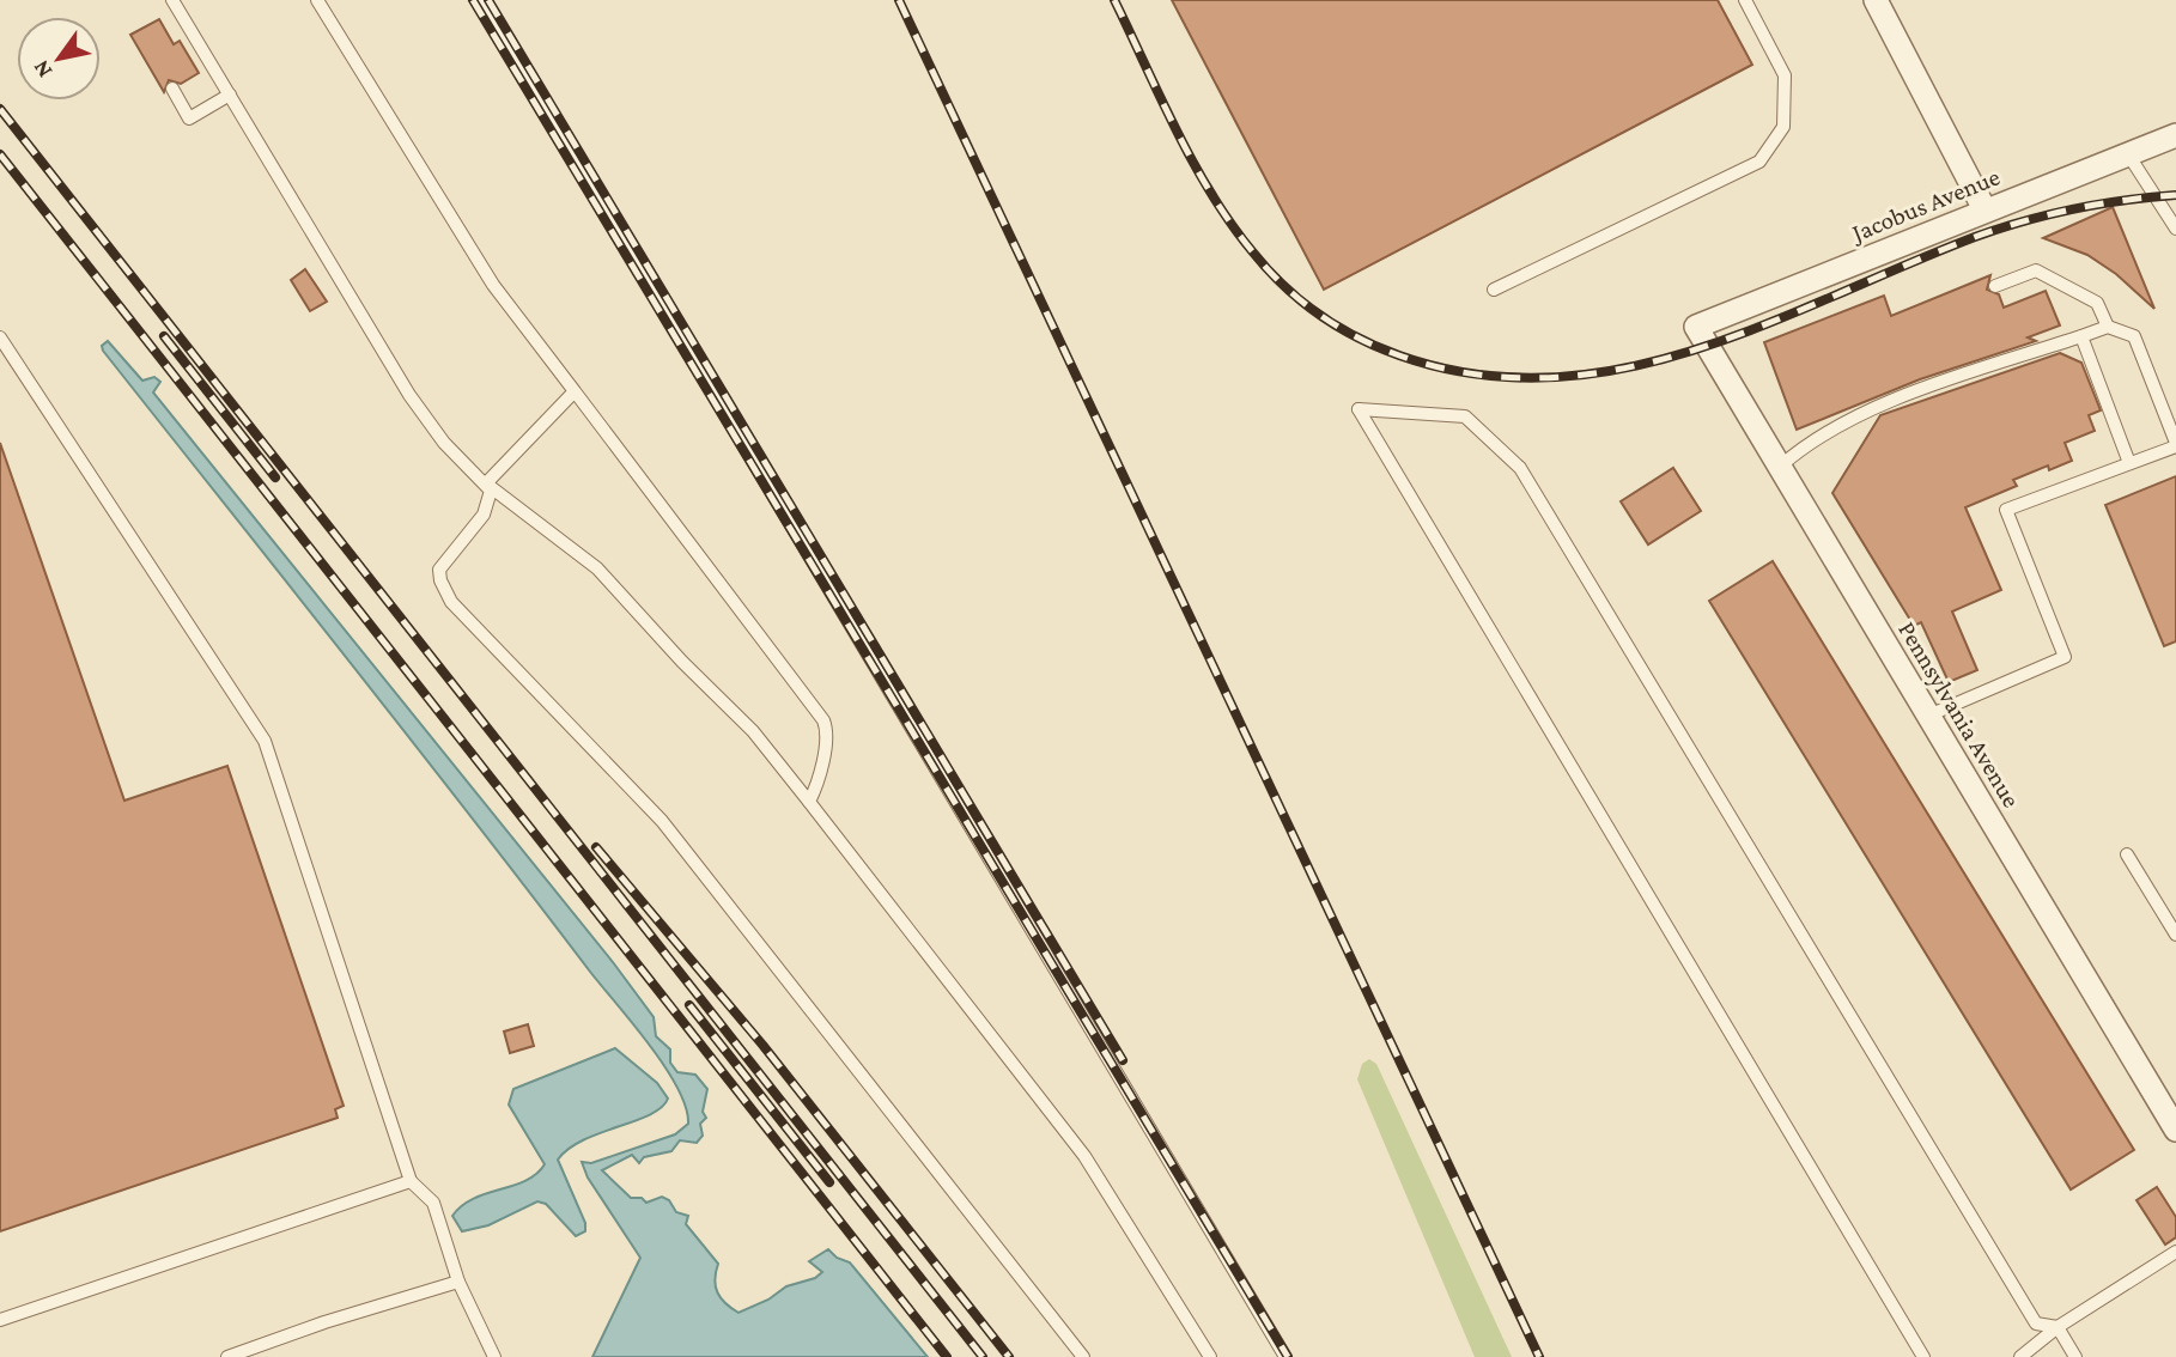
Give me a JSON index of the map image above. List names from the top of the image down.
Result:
{
  "streets": {
    "street": ["Jacobus Avenue", "Pennsylvania Avenue"]
  },
  "crossings": [
    ["Jacobus Avenue", "Pennsylvania Avenue"]
  ],
  "north": "bottom left"
}
